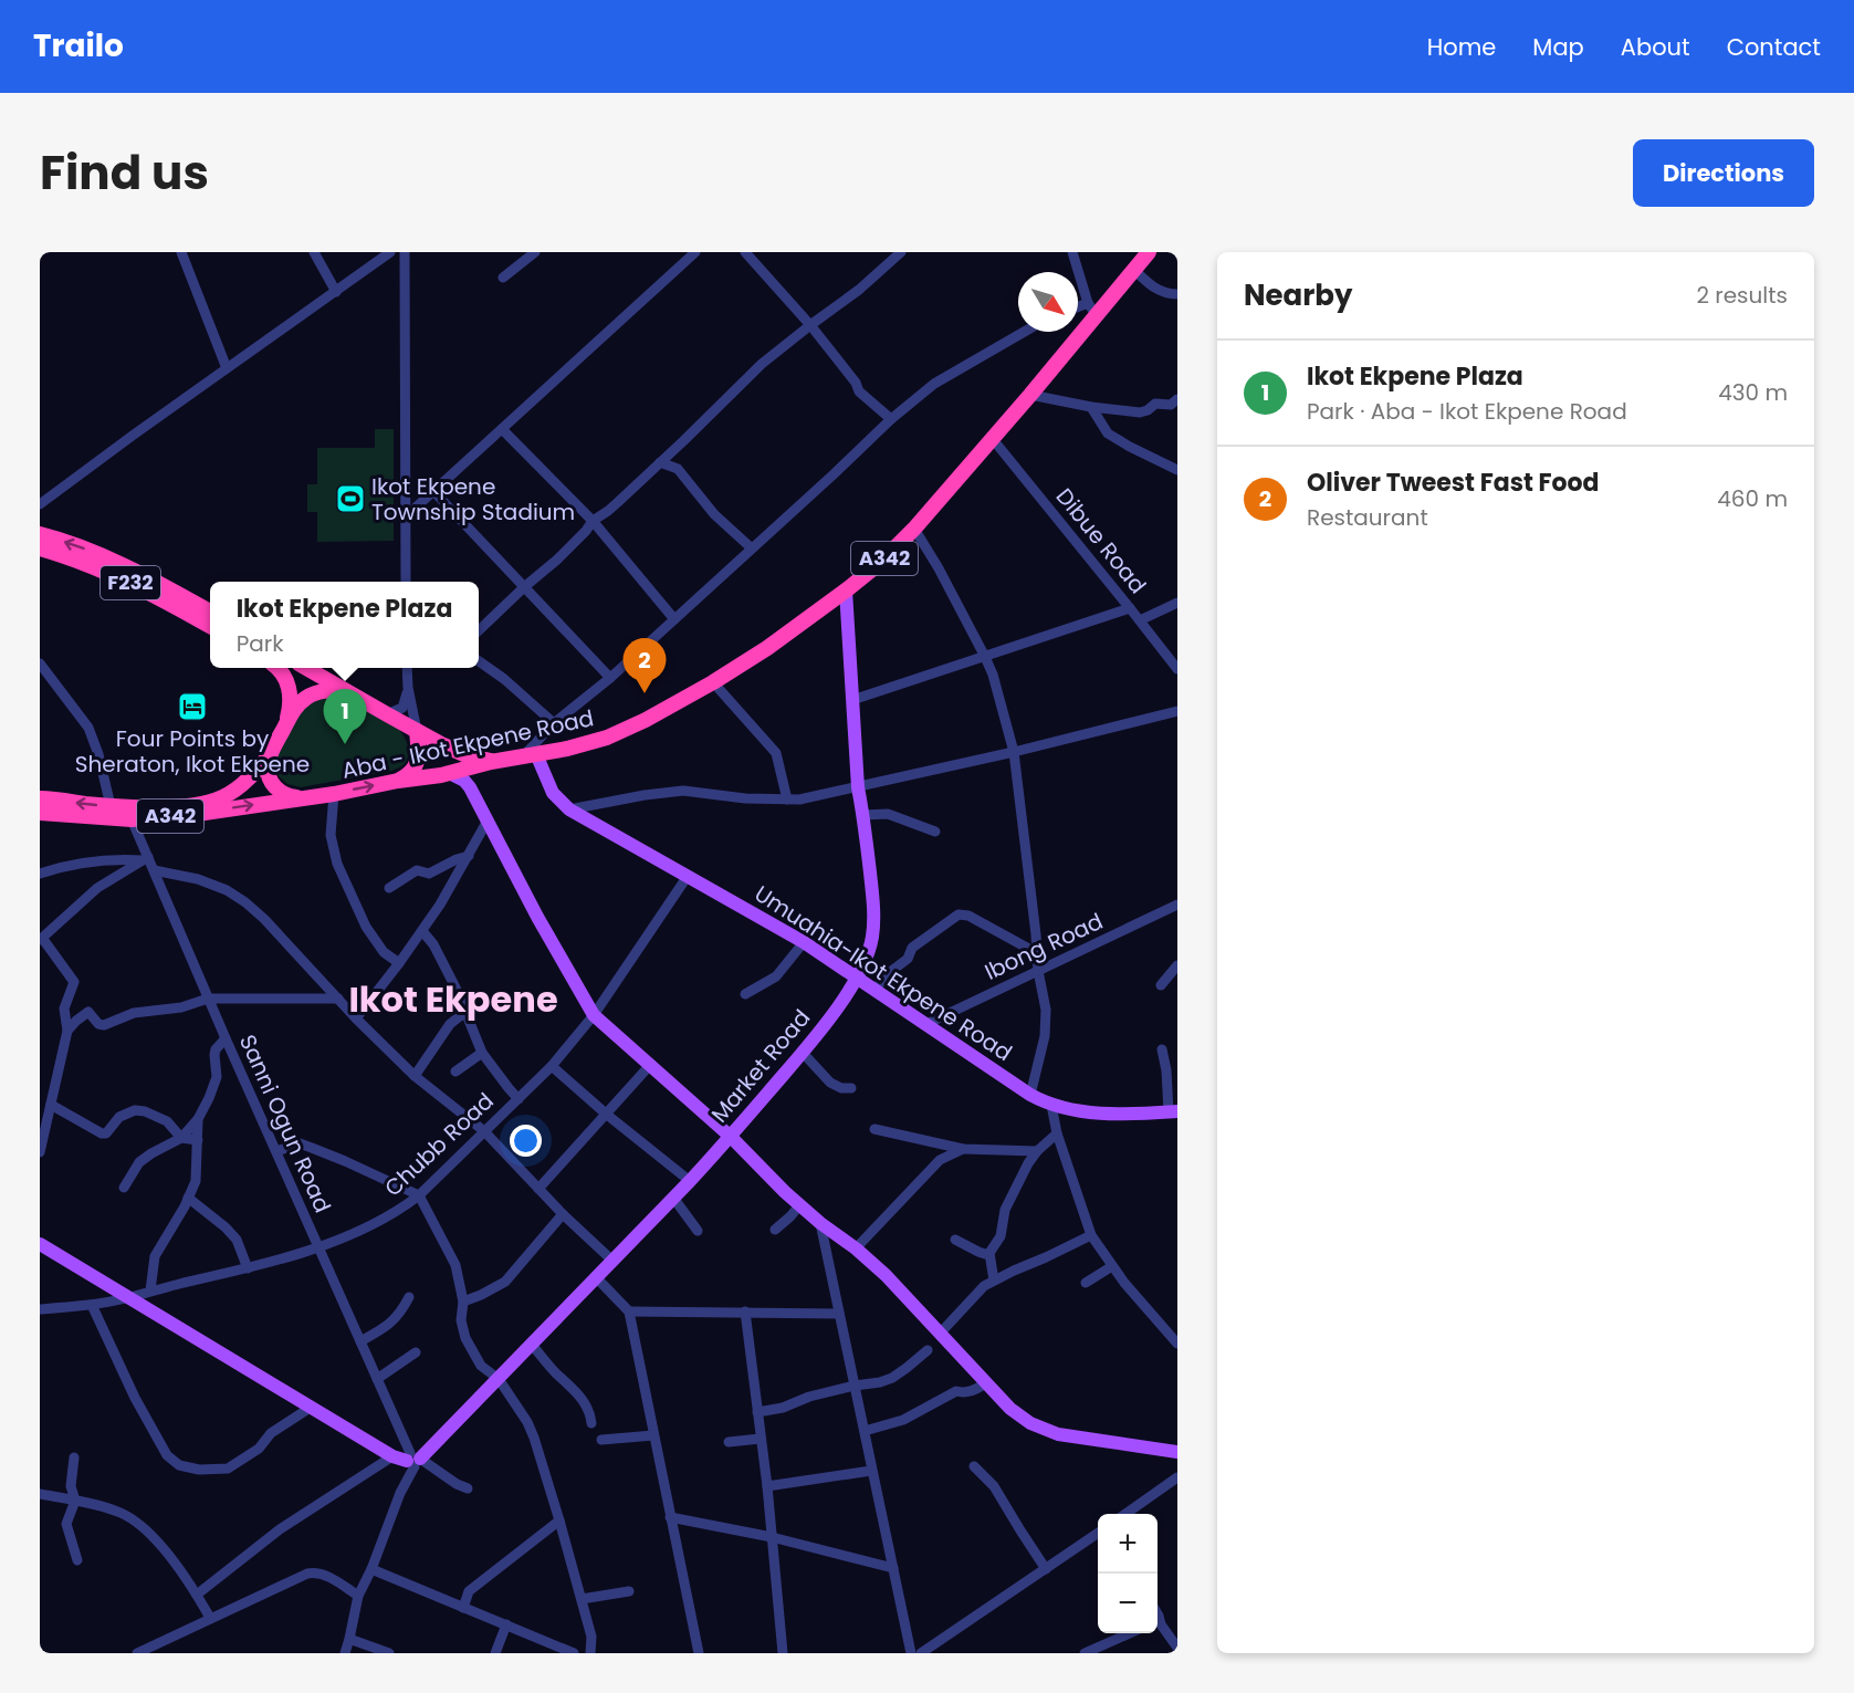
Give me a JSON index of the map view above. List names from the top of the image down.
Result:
{
  "streets": {
    "highway": ["A342", "F232", "Aba - Ikot Ekpene Road"],
    "main road": ["Umuahia-Ikot Ekpene Road", "Market Road"],
    "street": [
      "Dibue Road",
      "Ibong Road",
      "Sanni Ogun Road",
      "Chubb Road"
    ]
  },
  "crossings": [
    ["Dibue Road", "Aba - Ikot Ekpene Road"],
    ["A342", "Aba - Ikot Ekpene Road"],
    ["A342", "Sanni Ogun Road"],
    ["Aba - Ikot Ekpene Road", "Umuahia-Ikot Ekpene Road"],
    ["Aba - Ikot Ekpene Road", "Market Road"],
    ["Aba - Ikot Ekpene Road", "Sanni Ogun Road"],
    ["Ibong Road", "Umuahia-Ikot Ekpene Road"],
    ["Umuahia-Ikot Ekpene Road", "Market Road"],
    ["Umuahia-Ikot Ekpene Road", "Chubb Road"],
    ["Market Road", "Sanni Ogun Road"],
    ["Sanni Ogun Road", "Chubb Road"]
  ],
  "districts": ["Ikot Ekpene"],
  "places": {
    "sports": ["Ikot Ekpene Township Stadium"],
    "hotel": ["Four Points by Sheraton, Ikot Ekpene"]
  },
  "north": "bottom right",
  "page": {
    "header": "Trailo",
    "nav": [
      "Home",
      "Map",
      "About",
      "Contact"
    ],
    "title": "Find us",
    "buttons": "Directions",
    "heading": ["Nearby", "2 results"],
    "list": [
      {
        "mark": "1",
        "name": "Ikot Ekpene Plaza",
        "note": "Park · Aba - Ikot Ekpene Road",
        "value": "430 m"
      },
      {
        "mark": "2",
        "name": "Oliver Tweest Fast Food",
        "note": "Restaurant",
        "value": "460 m"
      }
    ],
    "popup": ["Ikot Ekpene Plaza", "Park"],
    "pins": ["2", "1"],
    "map_buttons": ["+", "−"]
  }
}
